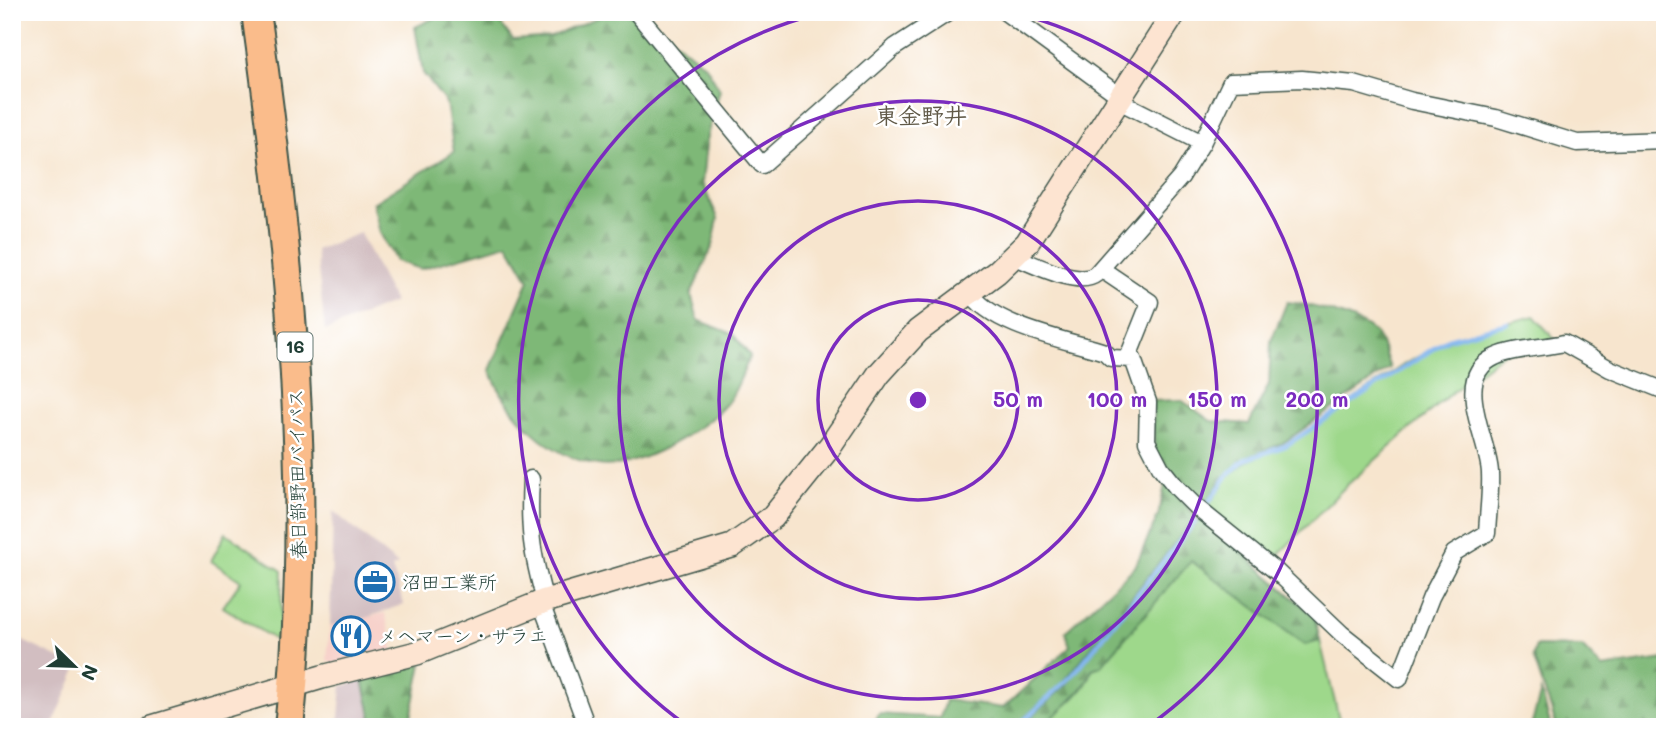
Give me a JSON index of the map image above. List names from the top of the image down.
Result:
{
  "streets": {
    "highway": ["16", "春日部野田バイパス"]
  },
  "districts": ["東金野井"],
  "places": {
    "office": ["沼田工業所"],
    "restaurant": ["メヘマーン・サラエ"]
  },
  "north": "bottom right",
  "rings": [
    "50 m",
    "100 m",
    "150 m",
    "200 m"
  ]
}
